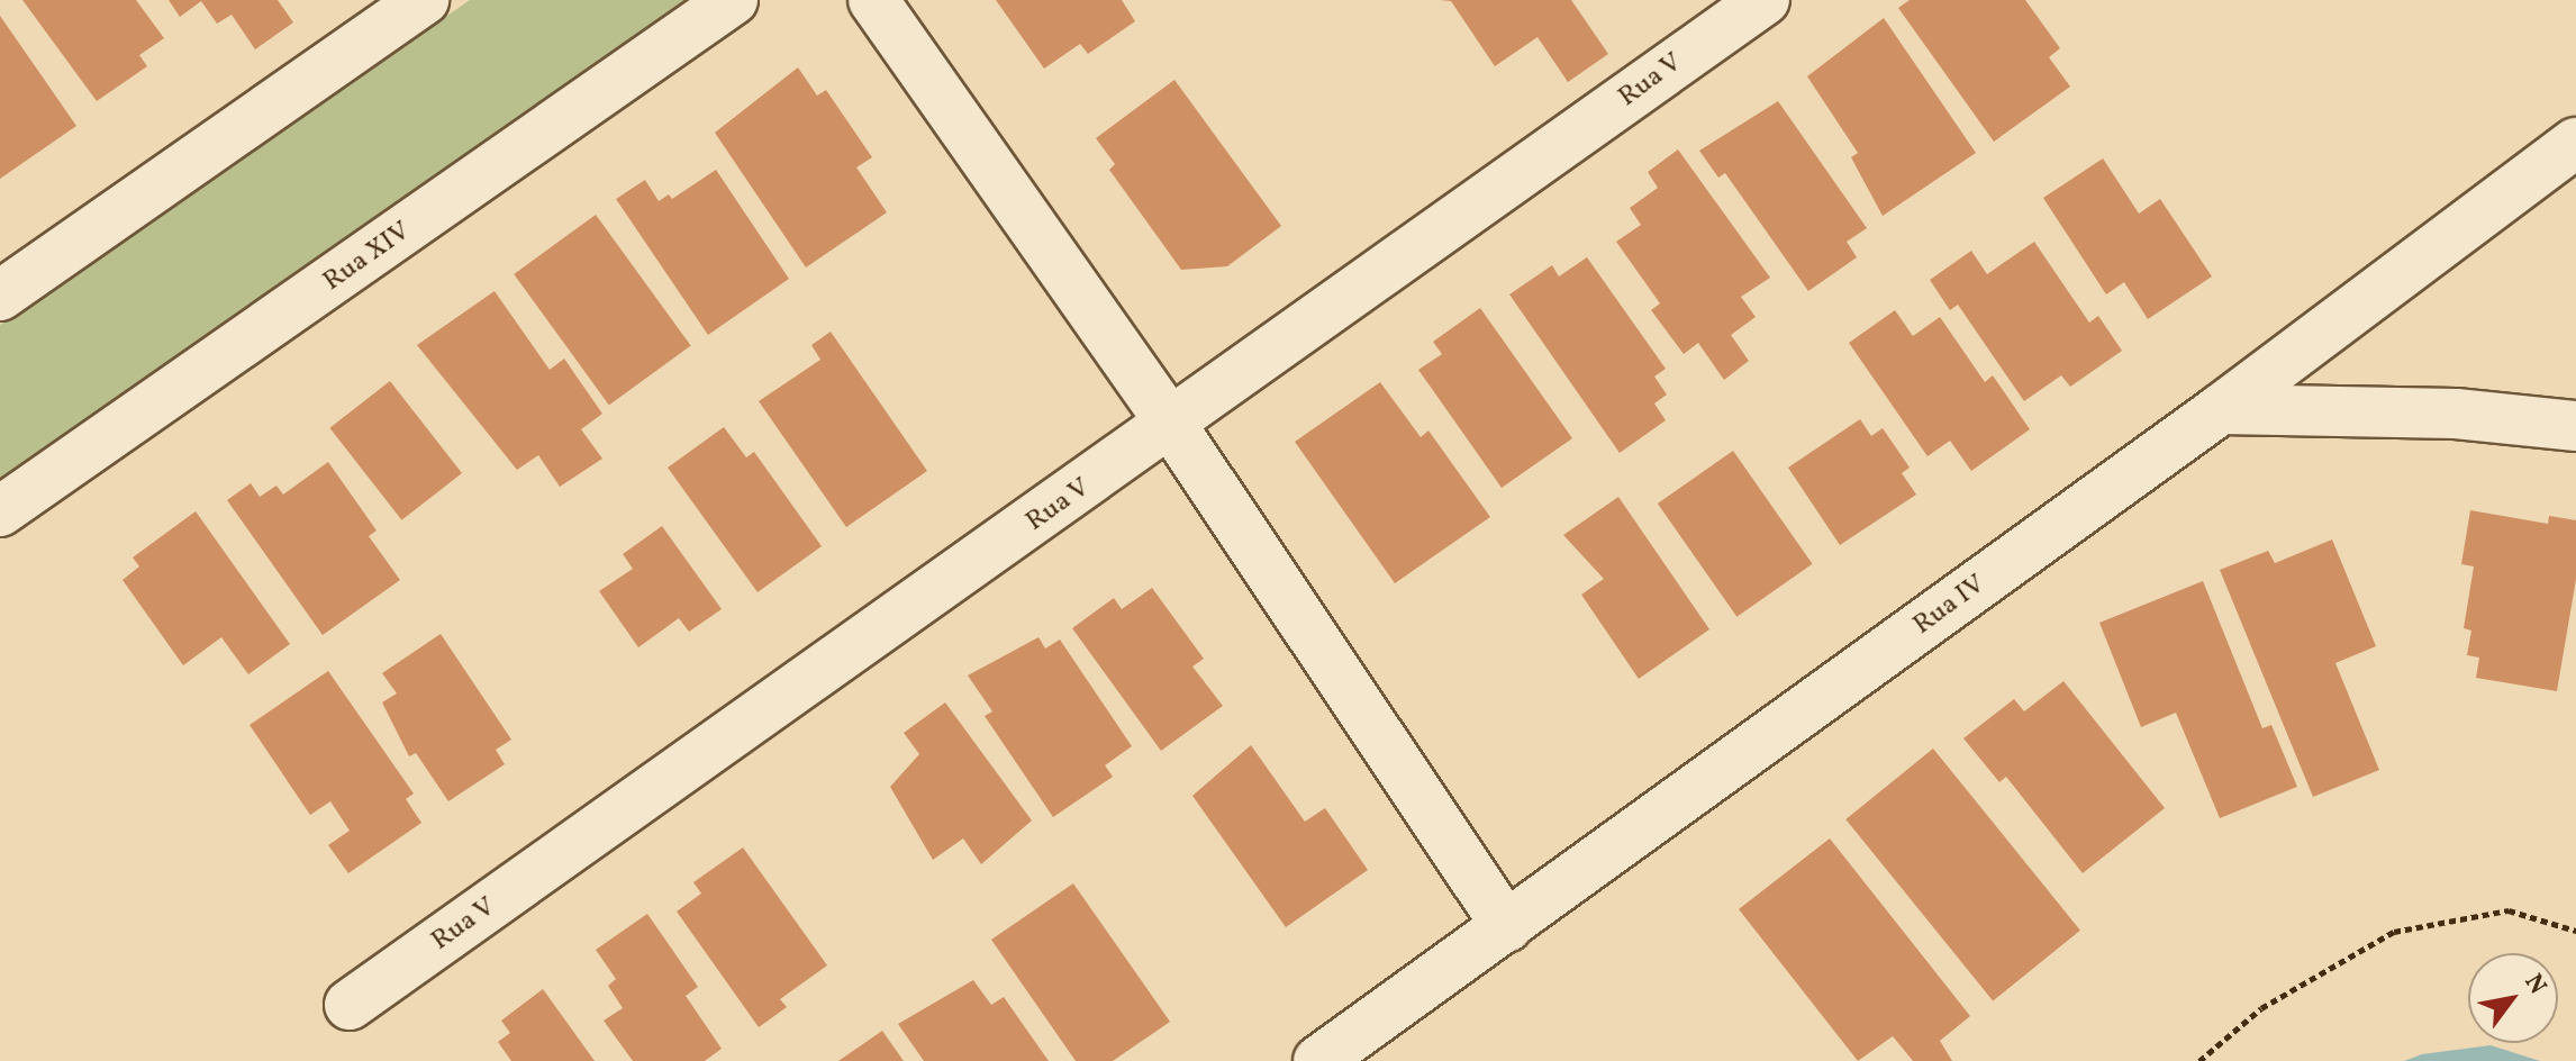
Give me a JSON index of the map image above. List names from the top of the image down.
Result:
{
  "streets": {
    "street": ["Rua V", "Rua XIV", "Rua IV"]
  },
  "north": "top right"
}
